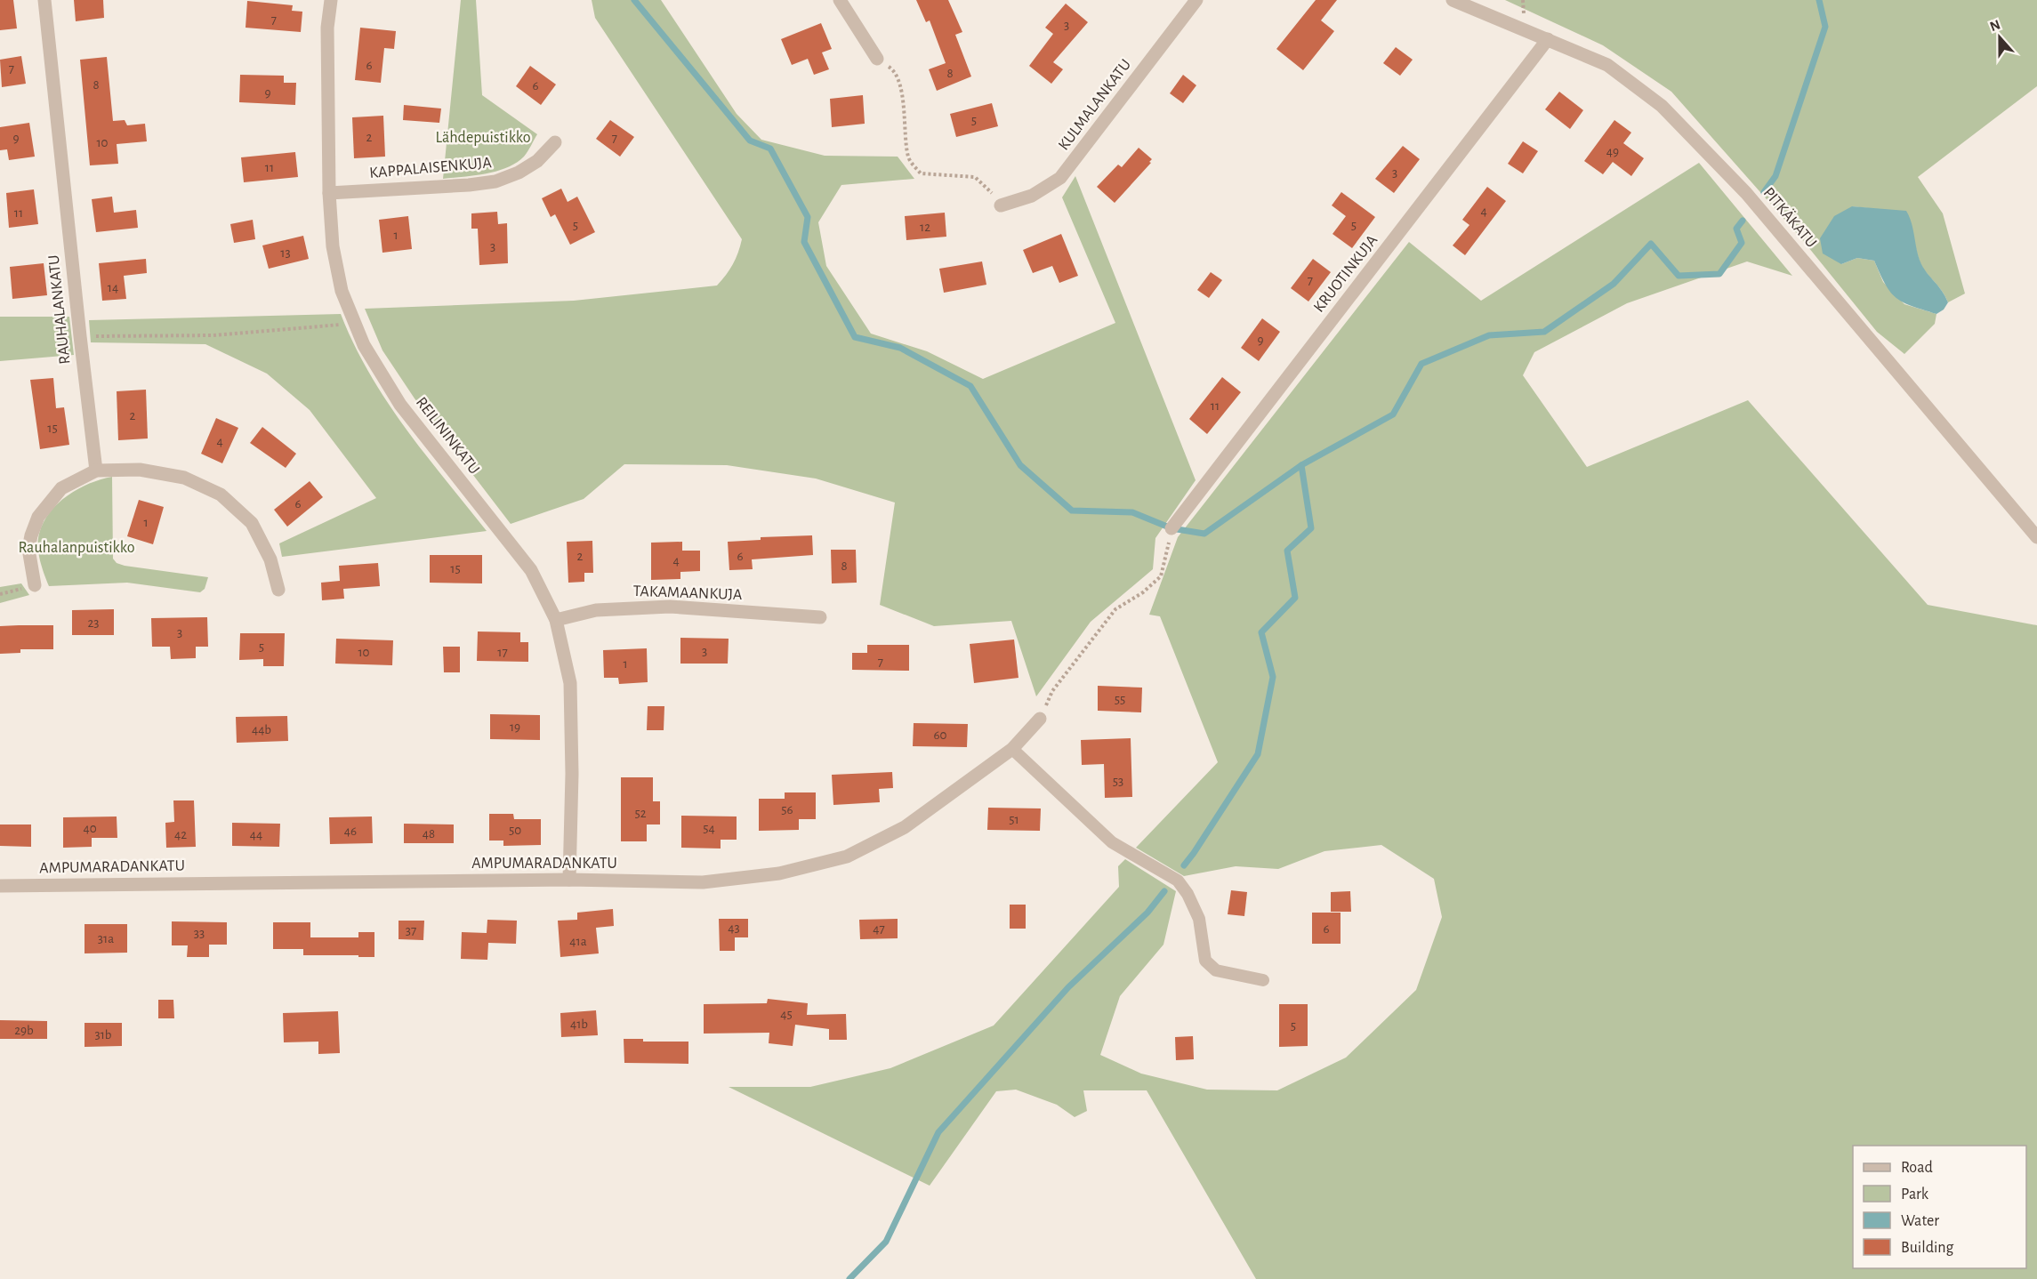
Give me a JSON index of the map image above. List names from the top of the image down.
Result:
{
  "streets": {
    "street": [
      "KULMALANKATU",
      "KAPPALAISENKUJA",
      "PITKÄKATU",
      "KRUOTINKUJA",
      "RAUHALANKATU",
      "REILININKATU",
      "TAKAMAANKUJA",
      "AMPUMARADANKATU"
    ]
  },
  "crossings": [
    ["KAPPALAISENKUJA", "REILININKATU"],
    ["PITKÄKATU", "KRUOTINKUJA"],
    ["REILININKATU", "TAKAMAANKUJA"],
    ["REILININKATU", "AMPUMARADANKATU"]
  ],
  "parks": ["Lähdepuistikko", "Rauhalanpuistikko"],
  "house_numbers": [
    "7",
    "3",
    "6",
    "7",
    "8",
    "8",
    "6",
    "9",
    "5",
    "2",
    "9",
    "7",
    "10",
    "49",
    "11",
    "3",
    "4",
    "11",
    "5",
    "5",
    "12",
    "1",
    "3",
    "13",
    "7",
    "14",
    "9",
    "11",
    "2",
    "15",
    "4",
    "6",
    "1",
    "2",
    "6",
    "4",
    "8",
    "15",
    "23",
    "3",
    "5",
    "3",
    "10",
    "17",
    "7",
    "1",
    "55",
    "19",
    "44b",
    "60",
    "53",
    "56",
    "52",
    "51",
    "40",
    "54",
    "50",
    "46",
    "48",
    "42",
    "44",
    "43",
    "47",
    "6",
    "37",
    "33",
    "31a",
    "41a",
    "45",
    "41b",
    "5",
    "29b",
    "31b"
  ],
  "legend": [
    "Road",
    "Park",
    "Water",
    "Building"
  ],
  "north": "top"
}
